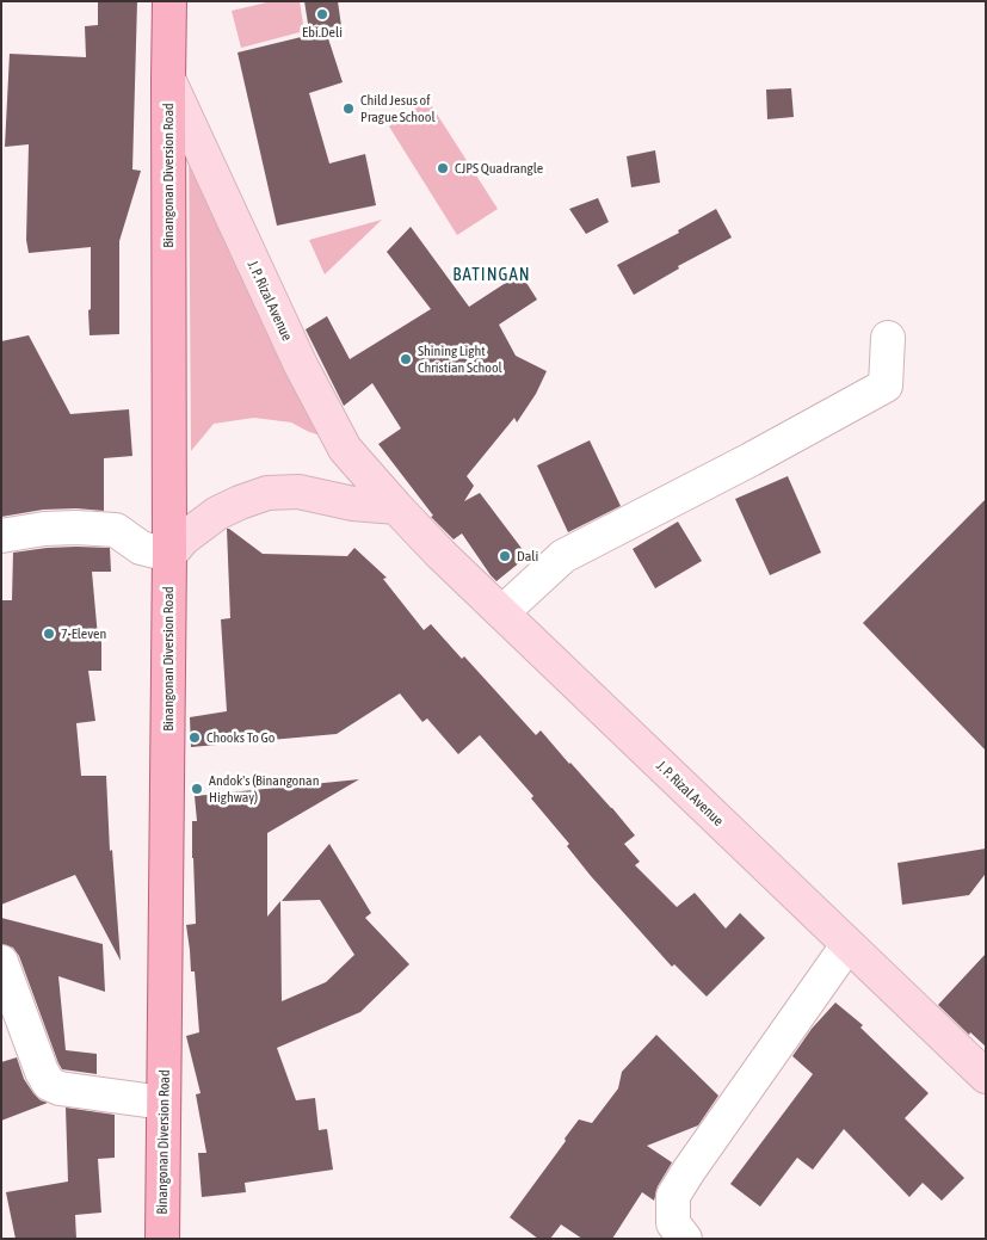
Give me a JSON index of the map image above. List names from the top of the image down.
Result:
{
  "streets": {
    "main road": ["Binangonan Diversion Road", "J. P. Rizal Avenue"]
  },
  "crossings": [
    ["Binangonan Diversion Road", "J. P. Rizal Avenue"]
  ],
  "districts": ["BATINGAN"],
  "places": [
    "Ebi.Deli",
    "Child Jesus of Prague School",
    "CJPS Quadrangle",
    "Shining Light Christian School",
    "Dali",
    "7-Eleven",
    "Chooks To Go",
    "Andok's (Binangonan Highway)"
  ]
}
